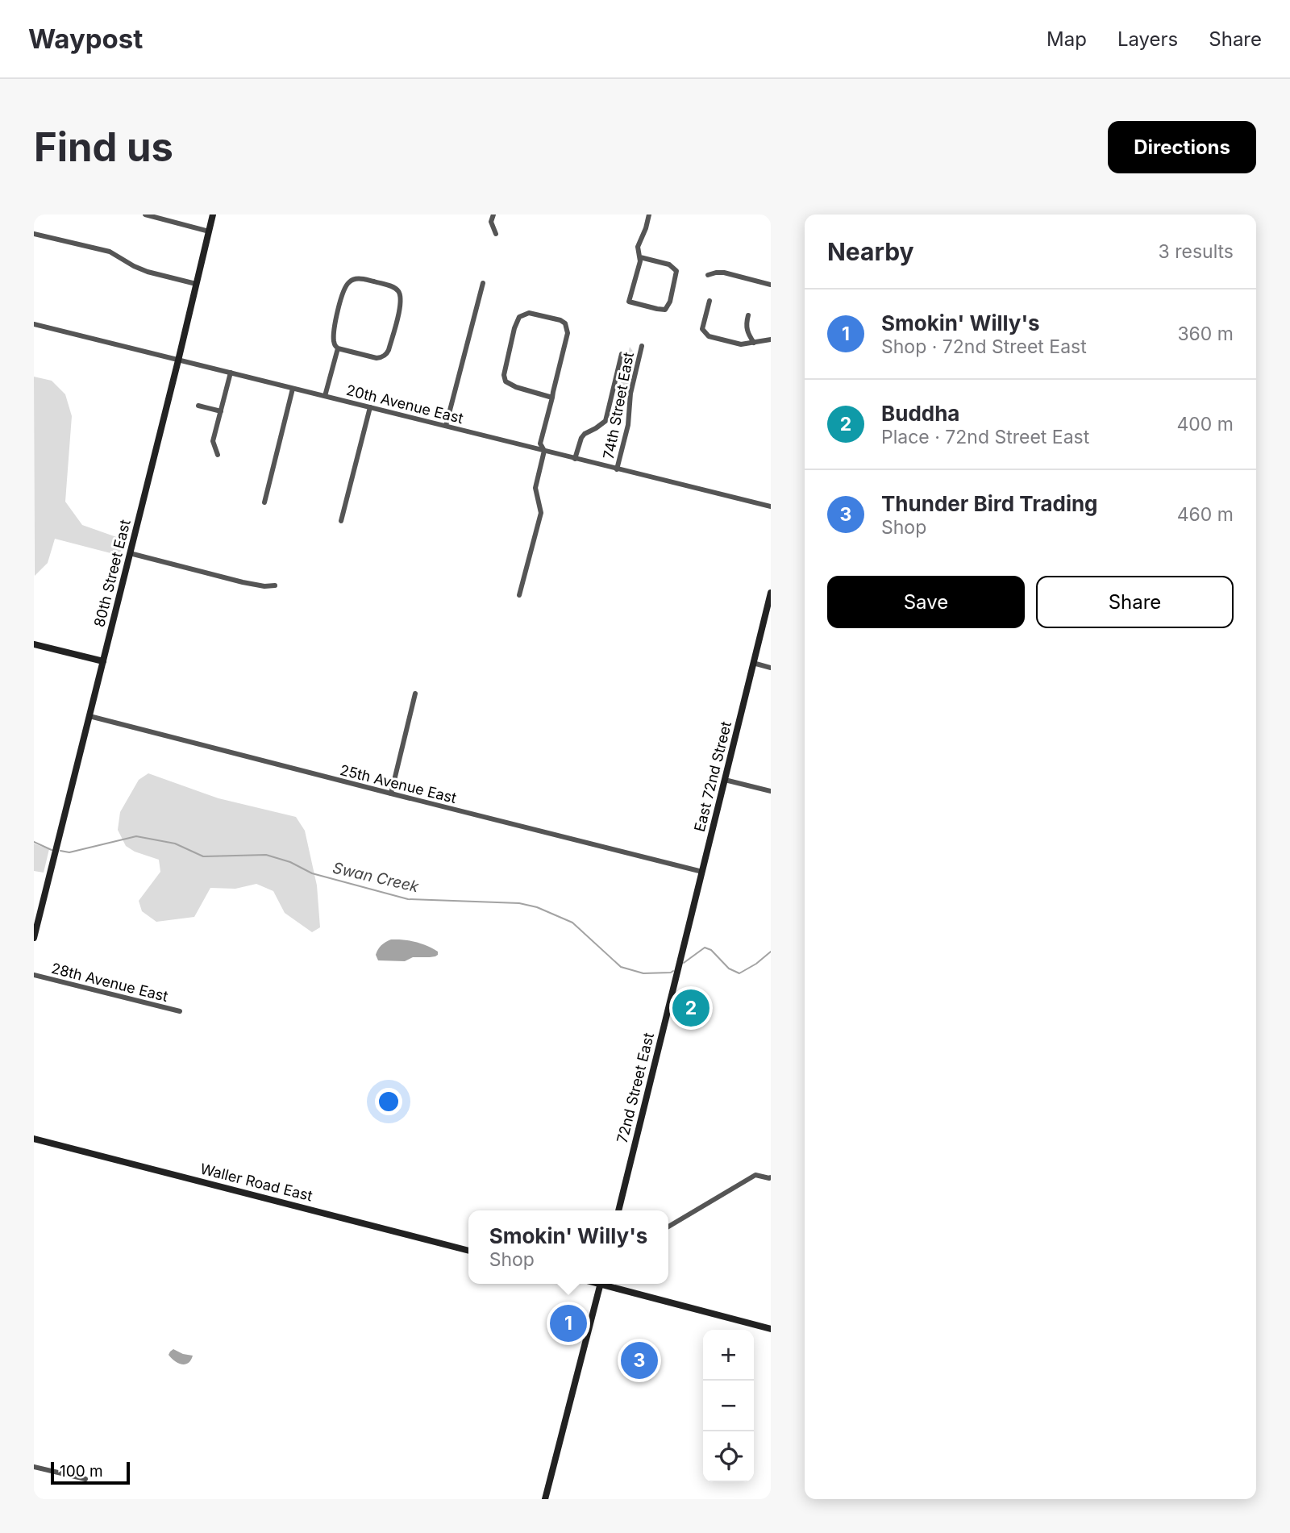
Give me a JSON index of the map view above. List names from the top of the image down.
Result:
{
  "streets": {
    "street": [
      "20th Avenue East",
      "74th Street East",
      "80th Street East",
      "East 72nd Street",
      "25th Avenue East",
      "28th Avenue East",
      "72nd Street East",
      "Waller Road East"
    ]
  },
  "crossings": [
    ["20th Avenue East", "74th Street East"],
    ["20th Avenue East", "80th Street East"],
    ["80th Street East", "25th Avenue East"],
    ["East 72nd Street", "25th Avenue East"],
    ["East 72nd Street", "72nd Street East"]
  ],
  "water": ["Swan Creek"],
  "scale_bar": "100 m",
  "page": {
    "header": "Waypost",
    "nav": ["Map", "Layers", "Share"],
    "buttons": [
      "Directions",
      ["Save", "Share"]
    ],
    "title": "Find us",
    "heading": ["Nearby", "3 results"],
    "list": [
      {
        "mark": "1",
        "name": "Smokin' Willy's",
        "note": "Shop · 72nd Street East",
        "value": "360 m"
      },
      {
        "mark": "2",
        "name": "Buddha",
        "note": "Place · 72nd Street East",
        "value": "400 m"
      },
      {
        "mark": "3",
        "name": "Thunder Bird Trading",
        "note": "Shop",
        "value": "460 m"
      }
    ],
    "pins": ["2", "1", "3"],
    "popup": ["Smokin' Willy's", "Shop"],
    "map_buttons": ["+", "−"],
    "scale": "100 m"
  }
}
